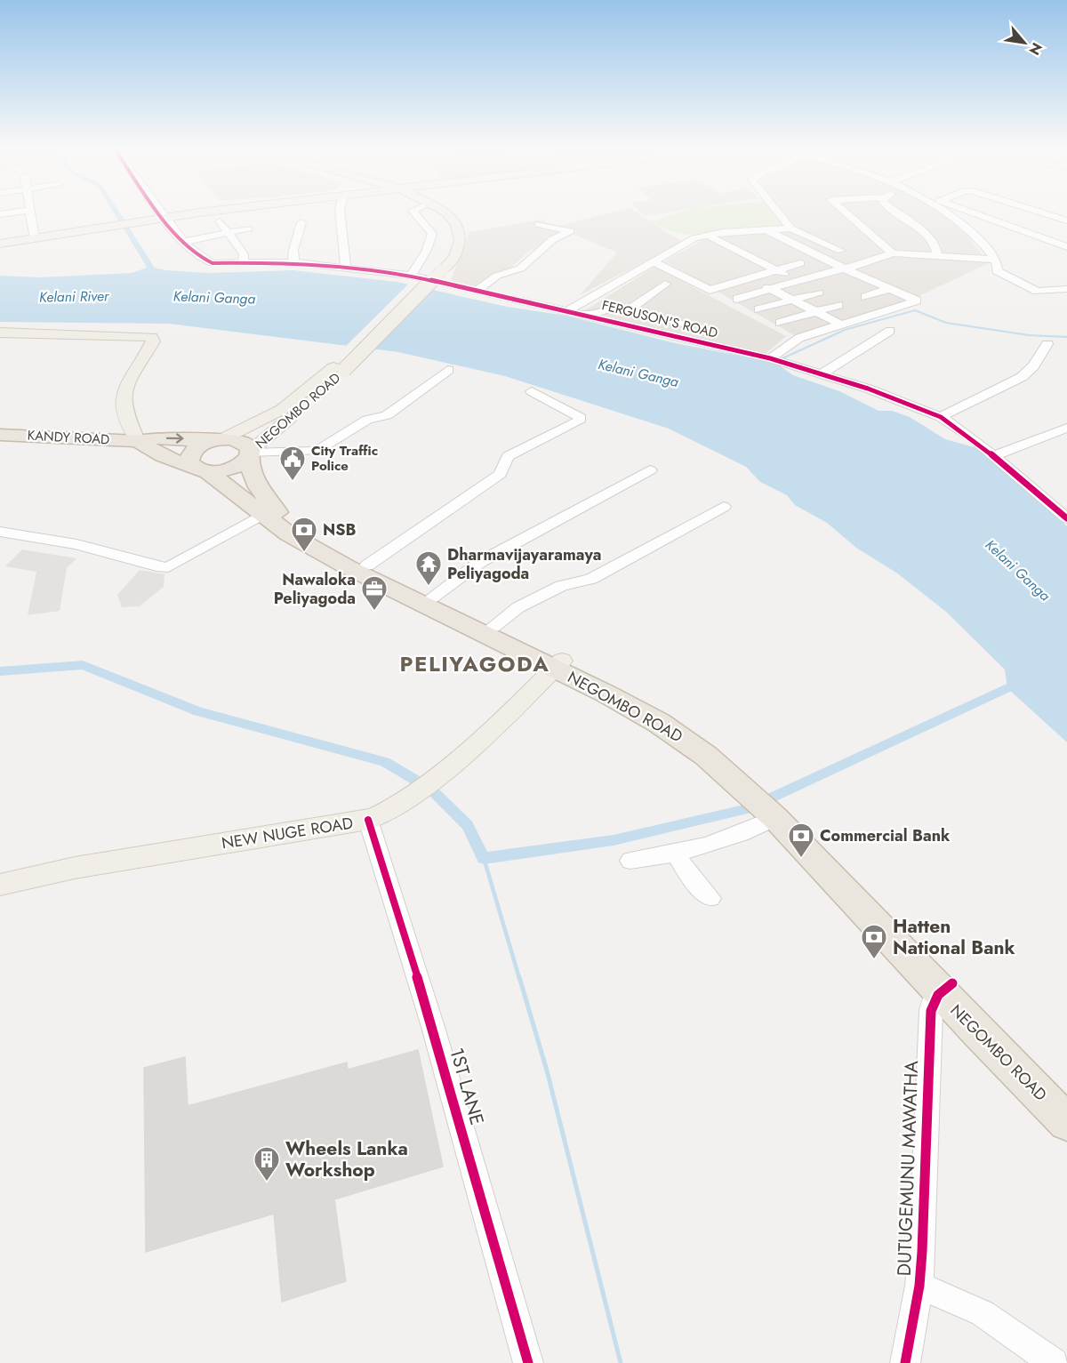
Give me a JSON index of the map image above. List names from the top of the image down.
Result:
{
  "streets": {
    "highway": ["NEGOMBO ROAD", "KANDY ROAD"],
    "main road": ["NEW NUGE ROAD"],
    "street": ["FERGUSON'S ROAD", "1ST LANE", "DUTUGEMUNU MAWATHA"]
  },
  "crossings": [
    ["NEGOMBO ROAD", "KANDY ROAD"],
    ["NEGOMBO ROAD", "NEW NUGE ROAD"],
    ["NEGOMBO ROAD", "DUTUGEMUNU MAWATHA"],
    ["NEW NUGE ROAD", "1ST LANE"]
  ],
  "districts": ["PELIYAGODA"],
  "water": ["Kelani River", "Kelani Ganga"],
  "places": {
    "public building": ["City Traffic Police"],
    "bank": ["NSB", "Commercial Bank", "Hatten National Bank"],
    "temple": ["Dharmavijayaramaya Peliyagoda"],
    "office": ["Nawaloka Peliyagoda"],
    "building": ["Wheels Lanka Workshop"]
  },
  "north": "bottom right"
}
